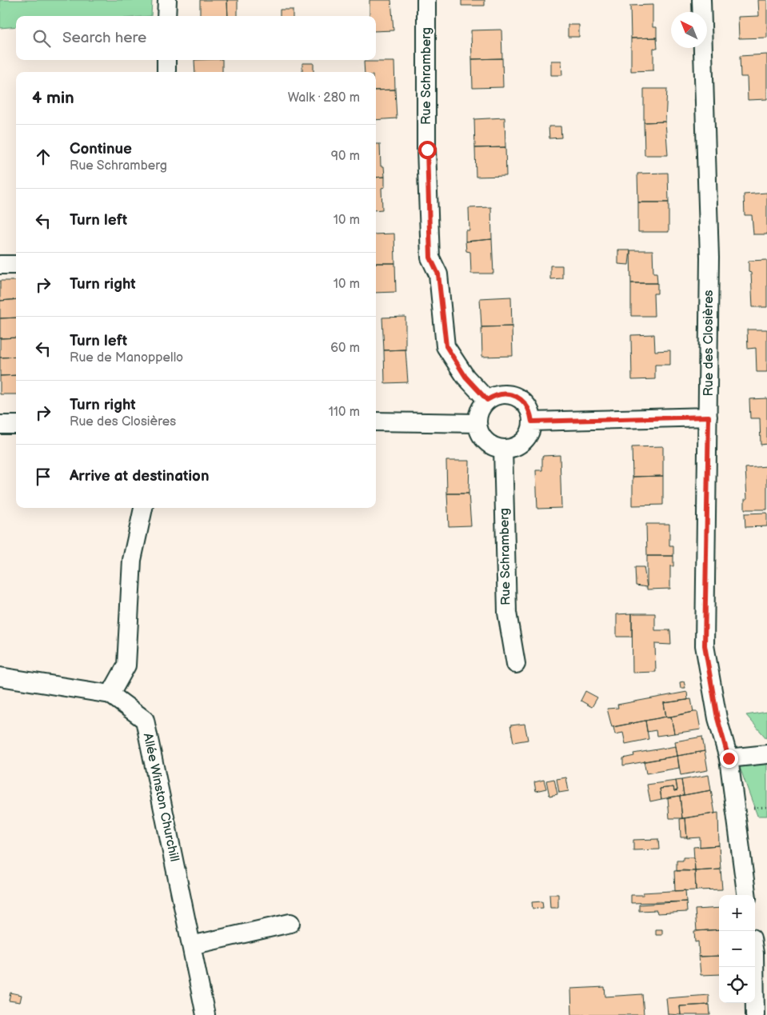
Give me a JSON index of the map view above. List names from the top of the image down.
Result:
{
  "streets": {
    "street": ["Rue Schramberg", "Rue des Closières", "Allée Winston Churchill"]
  },
  "north": "top left",
  "page": {
    "search": "Search here",
    "heading": ["4 min", "Walk · 280 m"],
    "list": [
      ["Continue", "Rue Schramberg", "90 m"],
      ["Turn left", "10 m"],
      ["Turn right", "10 m"],
      ["Turn left", "Rue de Manoppello", "60 m"],
      ["Turn right", "Rue des Closières", "110 m"],
      "Arrive at destination"
    ],
    "map_buttons": ["+", "−"]
  }
}
